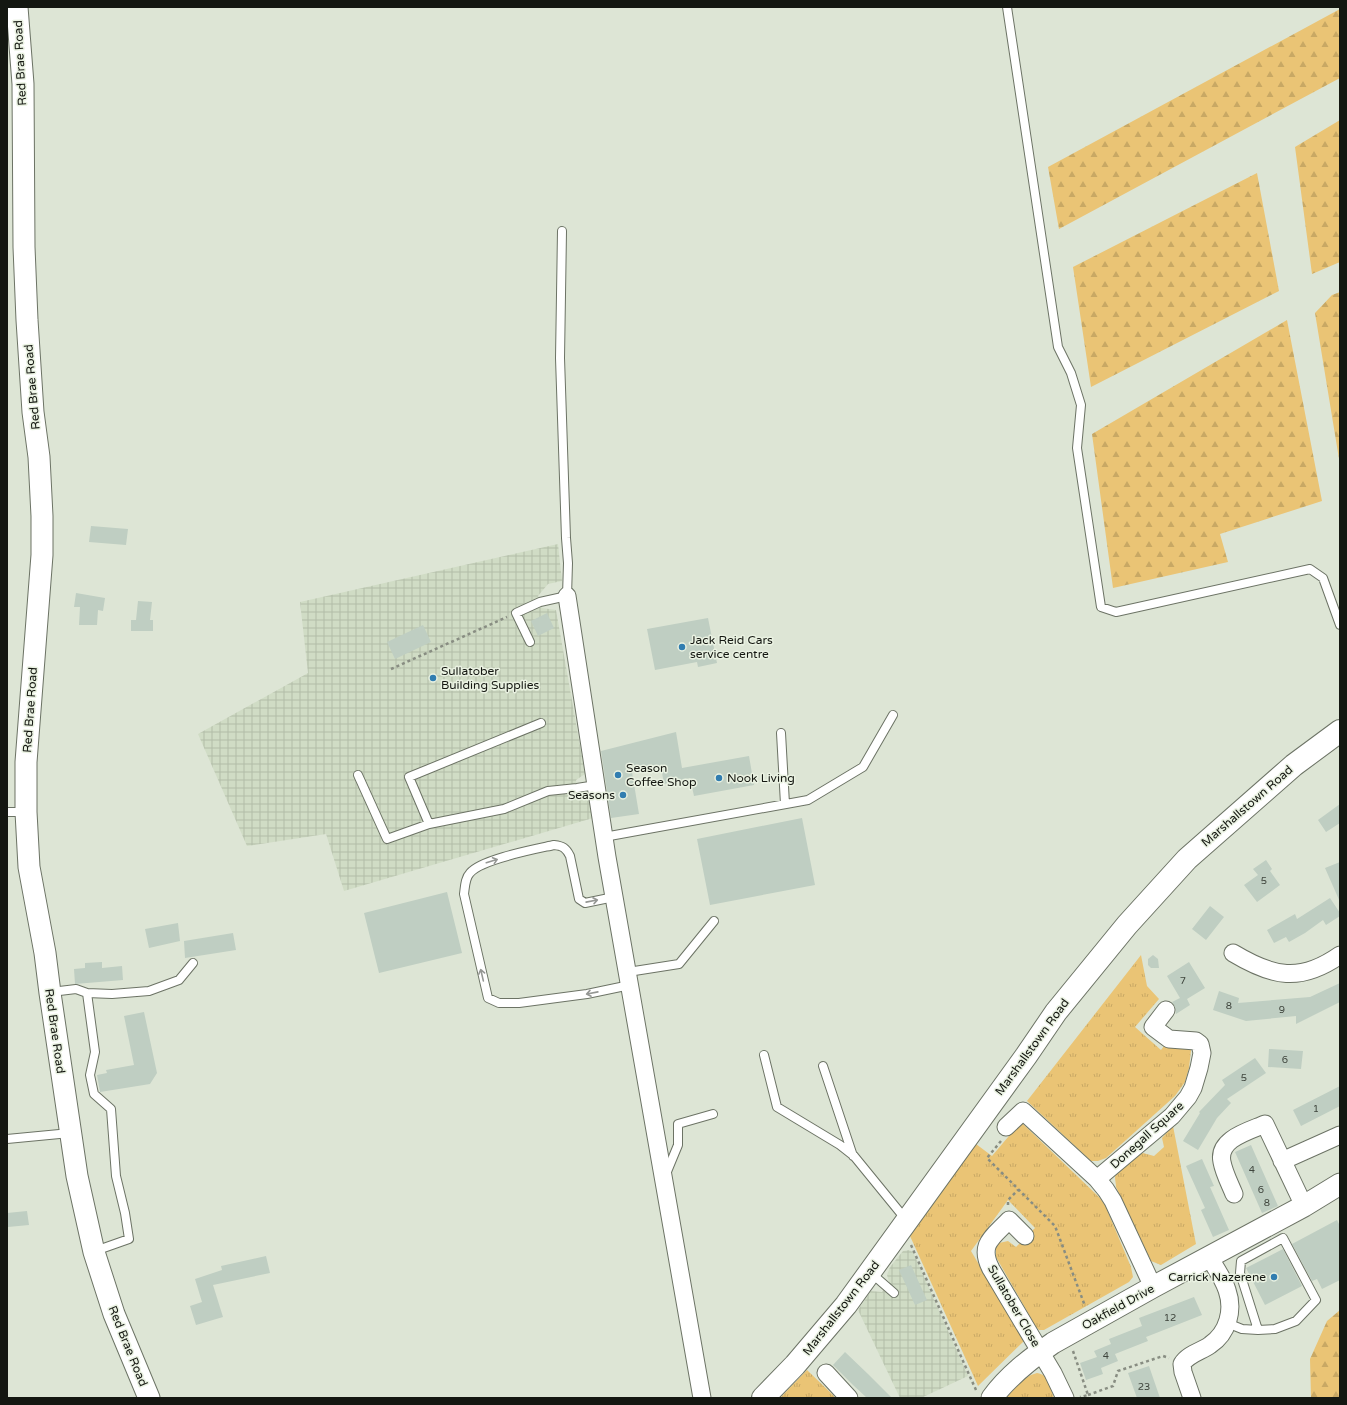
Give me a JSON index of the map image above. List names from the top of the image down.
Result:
{
  "streets": {
    "main road": ["Marshallstown Road"],
    "street": [
      "Red Brae Road",
      "Donegall Square",
      "Sullatober Close",
      "Oakfield Drive"
    ]
  },
  "crossings": [
    ["Sullatober Close", "Oakfield Drive"]
  ],
  "places": [
    "Jack Reid Cars service centre",
    "Sullatober Building Supplies",
    "Season Coffee Shop",
    "Nook Living",
    "Seasons",
    "Carrick Nazerene"
  ],
  "house_numbers": [
    "5",
    "7",
    "8",
    "9",
    "6",
    "5",
    "1",
    "4",
    "6",
    "8",
    "12",
    "4",
    "23"
  ]
}
